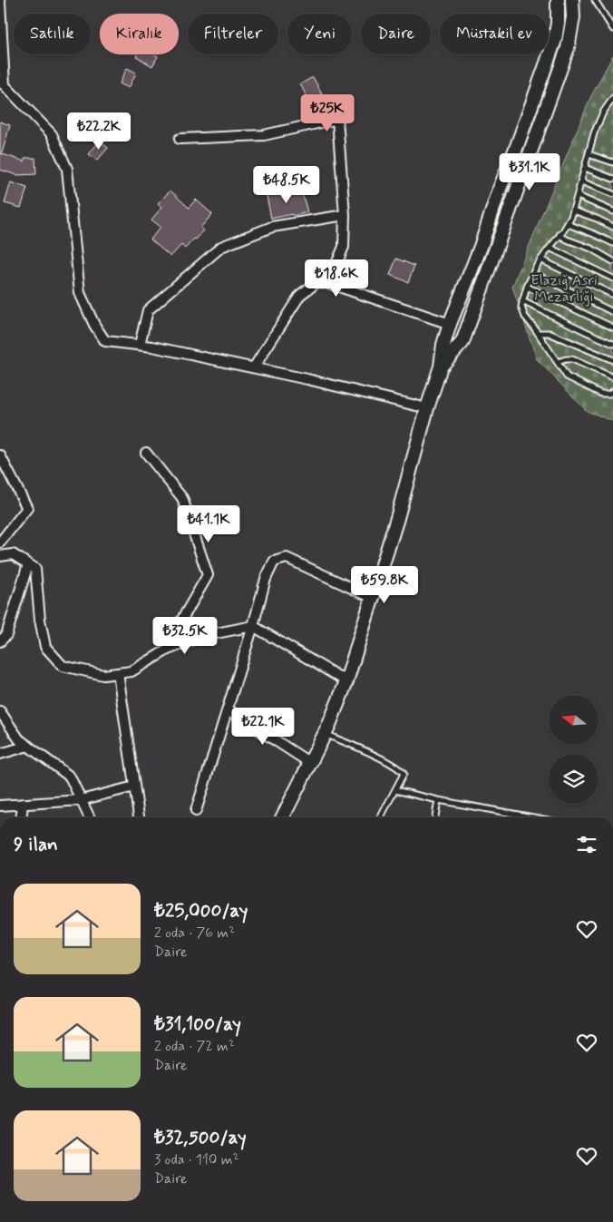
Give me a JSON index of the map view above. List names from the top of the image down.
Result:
{
  "parks": ["Elazığ Asri Mezarlığı"],
  "north": "left",
  "page": {
    "chip": [
      "Satılık",
      "Kiralık",
      "Filtreler",
      "Yeni",
      "Daire",
      "Müstakil ev"
    ],
    "price": [
      "₺25K",
      "₺22.2K",
      "₺31.1K",
      "₺48.5K",
      "₺18.6K",
      "₺41.1K",
      "₺59.8K",
      "₺32.5K",
      "₺22.1K"
    ],
    "heading": "9 ilan",
    "list": [
      {
        "name": "₺25,000/ay",
        "note": "2 oda · 76 m² · Daire"
      },
      {
        "name": "₺31,100/ay",
        "note": "2 oda · 72 m² · Daire"
      },
      {
        "name": "₺32,500/ay",
        "note": "3 oda · 110 m² · Daire"
      }
    ]
  }
}
